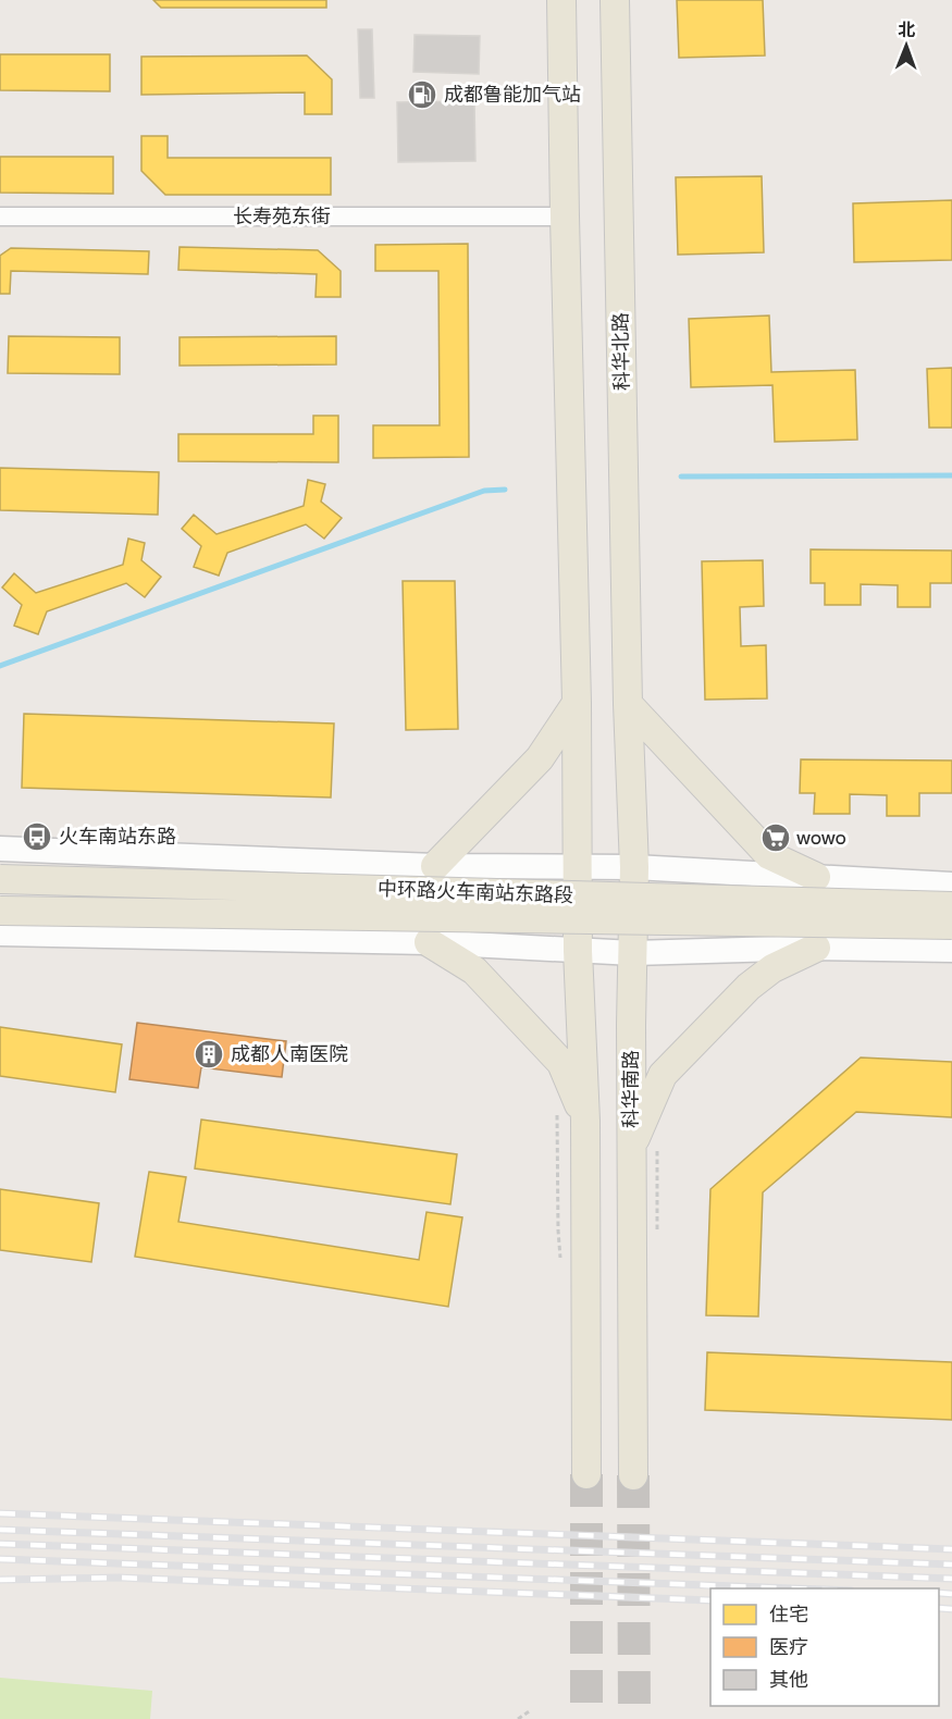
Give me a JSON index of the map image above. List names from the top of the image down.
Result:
{
  "streets": {
    "main road": ["科华北路", "中环路火车南站东路段", "科华南路"],
    "street": ["长寿苑东街"]
  },
  "crossings": [
    ["科华北路", "科华南路"]
  ],
  "places": {
    "fuel station": ["成都鲁能加气站"],
    "bus stop": ["火车南站东路"],
    "supermarket": ["wowo"],
    "building": ["成都人南医院"]
  },
  "legend": ["住宅", "医疗", "其他"],
  "north": "top"
}
